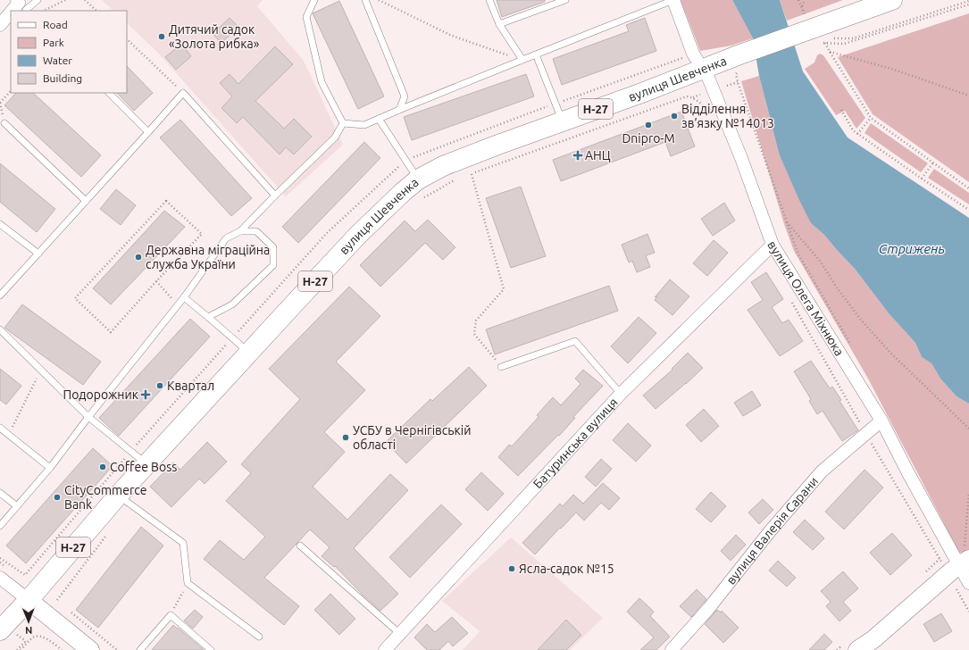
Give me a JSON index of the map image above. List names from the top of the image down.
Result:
{
  "streets": {
    "main road": ["вулиця Шевченка", "Н-27"],
    "street": ["вулиця Олега Міхнюка", "Батуринська вулиця", "вулиця Валерія Сарани"]
  },
  "crossings": [
    ["вулиця Шевченка", "вулиця Олега Міхнюка"],
    ["вулиця Олега Міхнюка", "Батуринська вулиця"],
    ["вулиця Олега Міхнюка", "вулиця Валерія Сарани"]
  ],
  "water": ["Стрижень"],
  "places": {
    "other": [
      "Дитячий садок «Золота рибка»",
      "Відділення зв’язку №14013",
      "Dnipro-M",
      "Державна міграційна служба України",
      "Квартал",
      "УСБУ в Чернігівській області",
      "Coffee Boss",
      "CityCommerce Bank",
      "Ясла-садок №15"
    ],
    "health": ["АНЦ", "Подорожник"]
  },
  "legend": [
    "Road",
    "Park",
    "Water",
    "Building"
  ],
  "north": "bottom"
}
